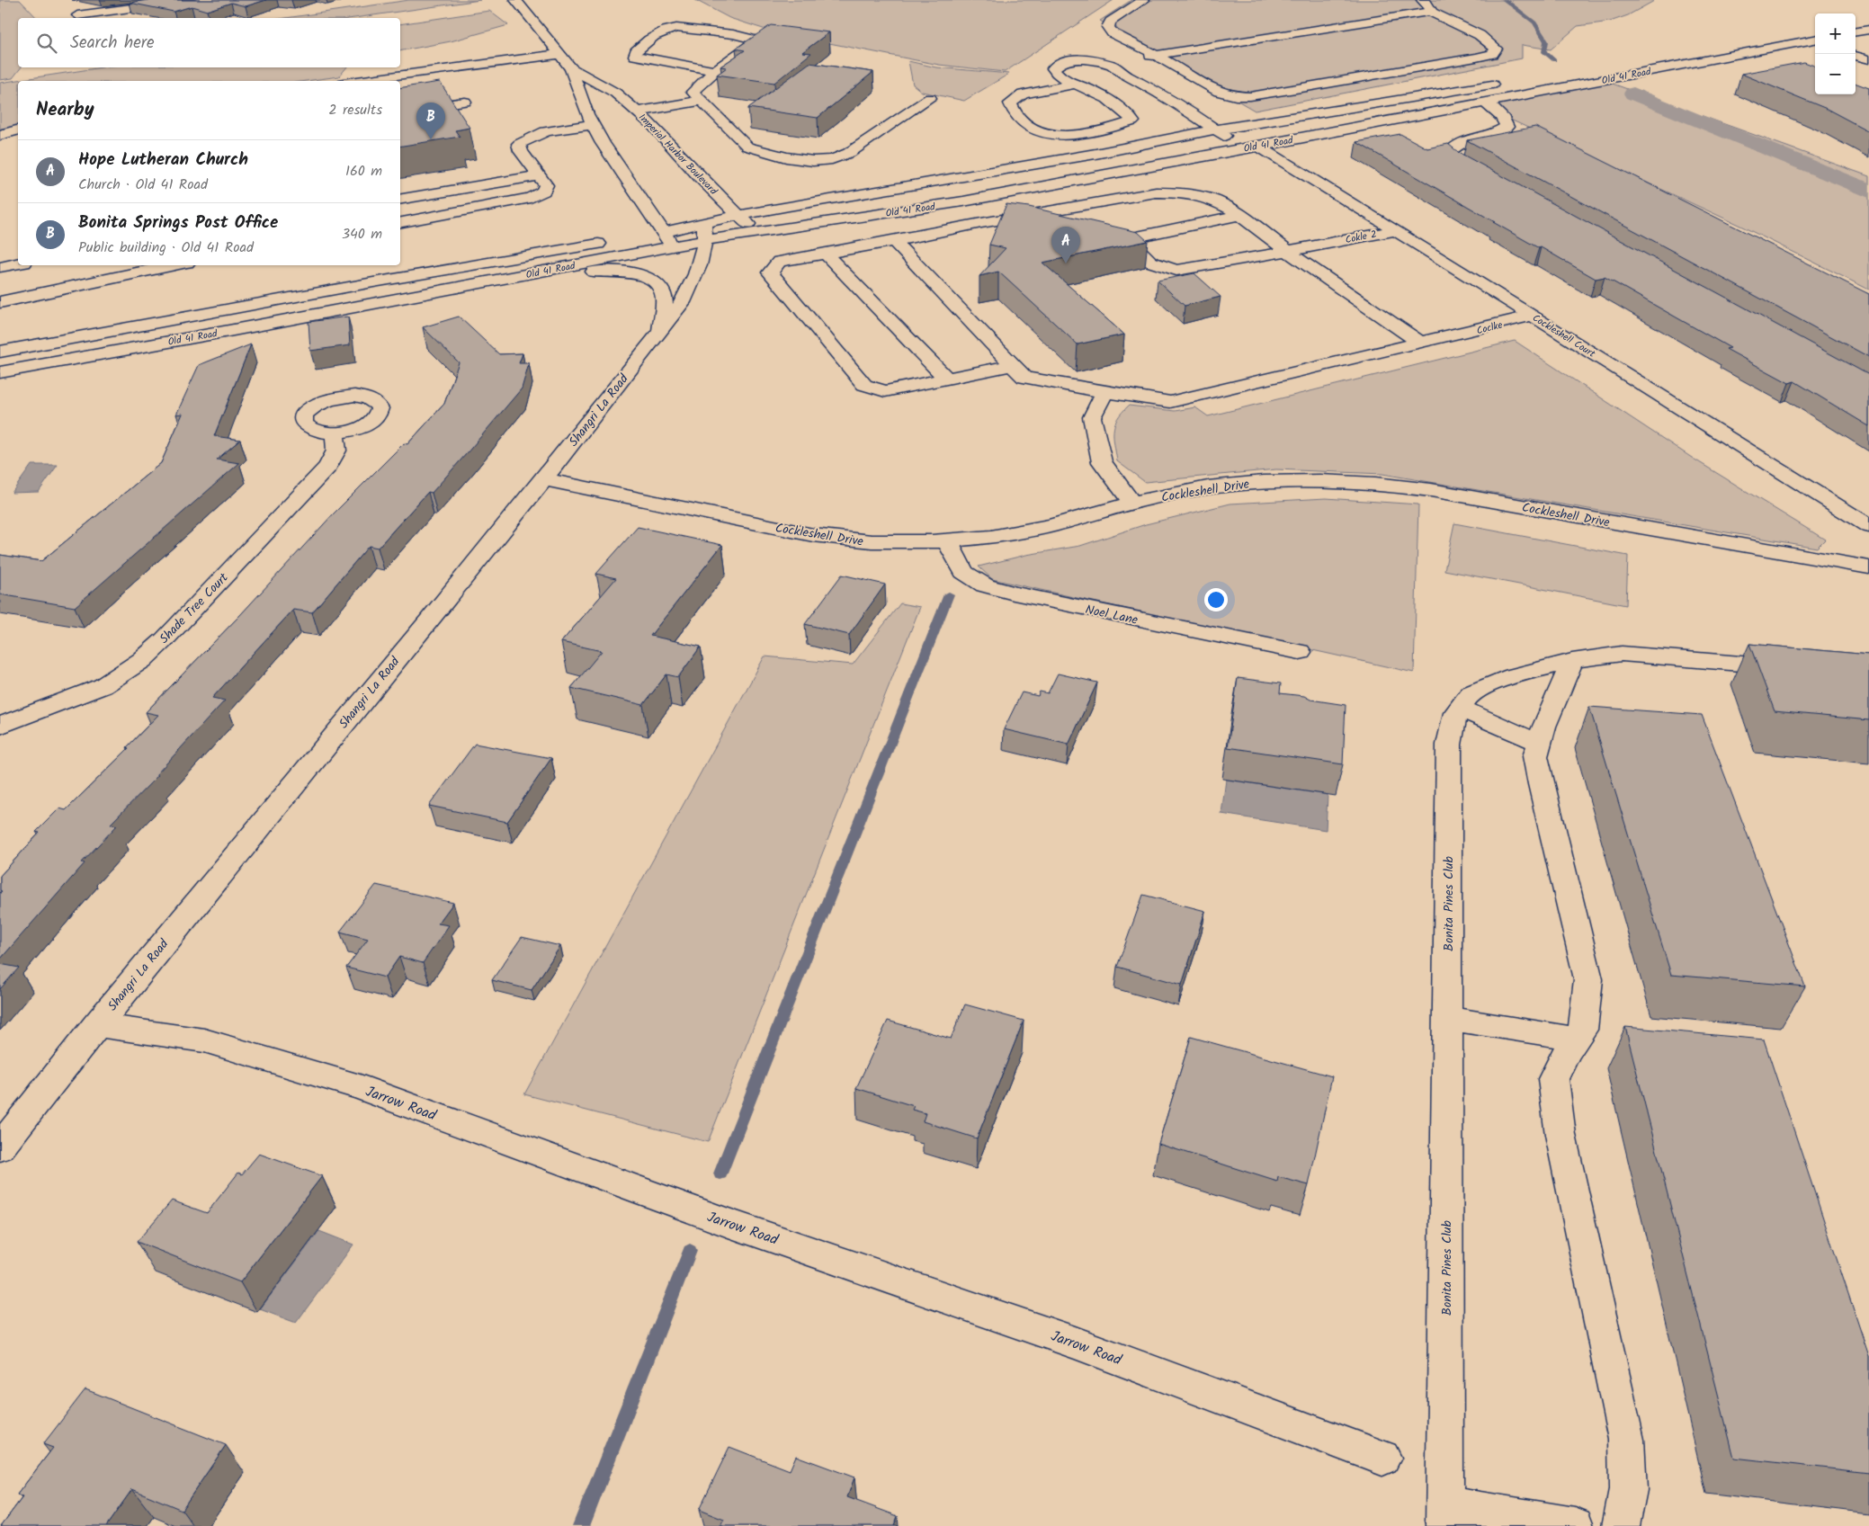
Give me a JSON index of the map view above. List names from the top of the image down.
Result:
{
  "streets": {
    "street": [
      "Old 41 Road",
      "Imperial Harbor Boulevard",
      "Cokle 2",
      "Coclke",
      "Cockleshell Court",
      "Shangri La Road",
      "Cockleshell Drive",
      "Shade Tree Court",
      "Noel Lane",
      "Bonita Pines Club",
      "Jarrow Road"
    ]
  },
  "crossings": [
    ["Old 41 Road", "Imperial Harbor Boulevard"],
    ["Old 41 Road", "Cockleshell Court"],
    ["Old 41 Road", "Shangri La Road"],
    ["Cokle 2", "Cockleshell Court"],
    ["Coclke", "Cockleshell Court"],
    ["Shangri La Road", "Cockleshell Drive"],
    ["Shangri La Road", "Jarrow Road"],
    ["Cockleshell Drive", "Noel Lane"]
  ],
  "page": {
    "map_buttons": ["+", "−"],
    "search": "Search here",
    "heading": ["Nearby", "2 results"],
    "pins": ["B", "A"],
    "list": [
      {
        "mark": "A",
        "name": "Hope Lutheran Church",
        "note": "Church · Old 41 Road",
        "value": "160 m"
      },
      {
        "mark": "B",
        "name": "Bonita Springs Post Office",
        "note": "Public building · Old 41 Road",
        "value": "340 m"
      }
    ]
  }
}
